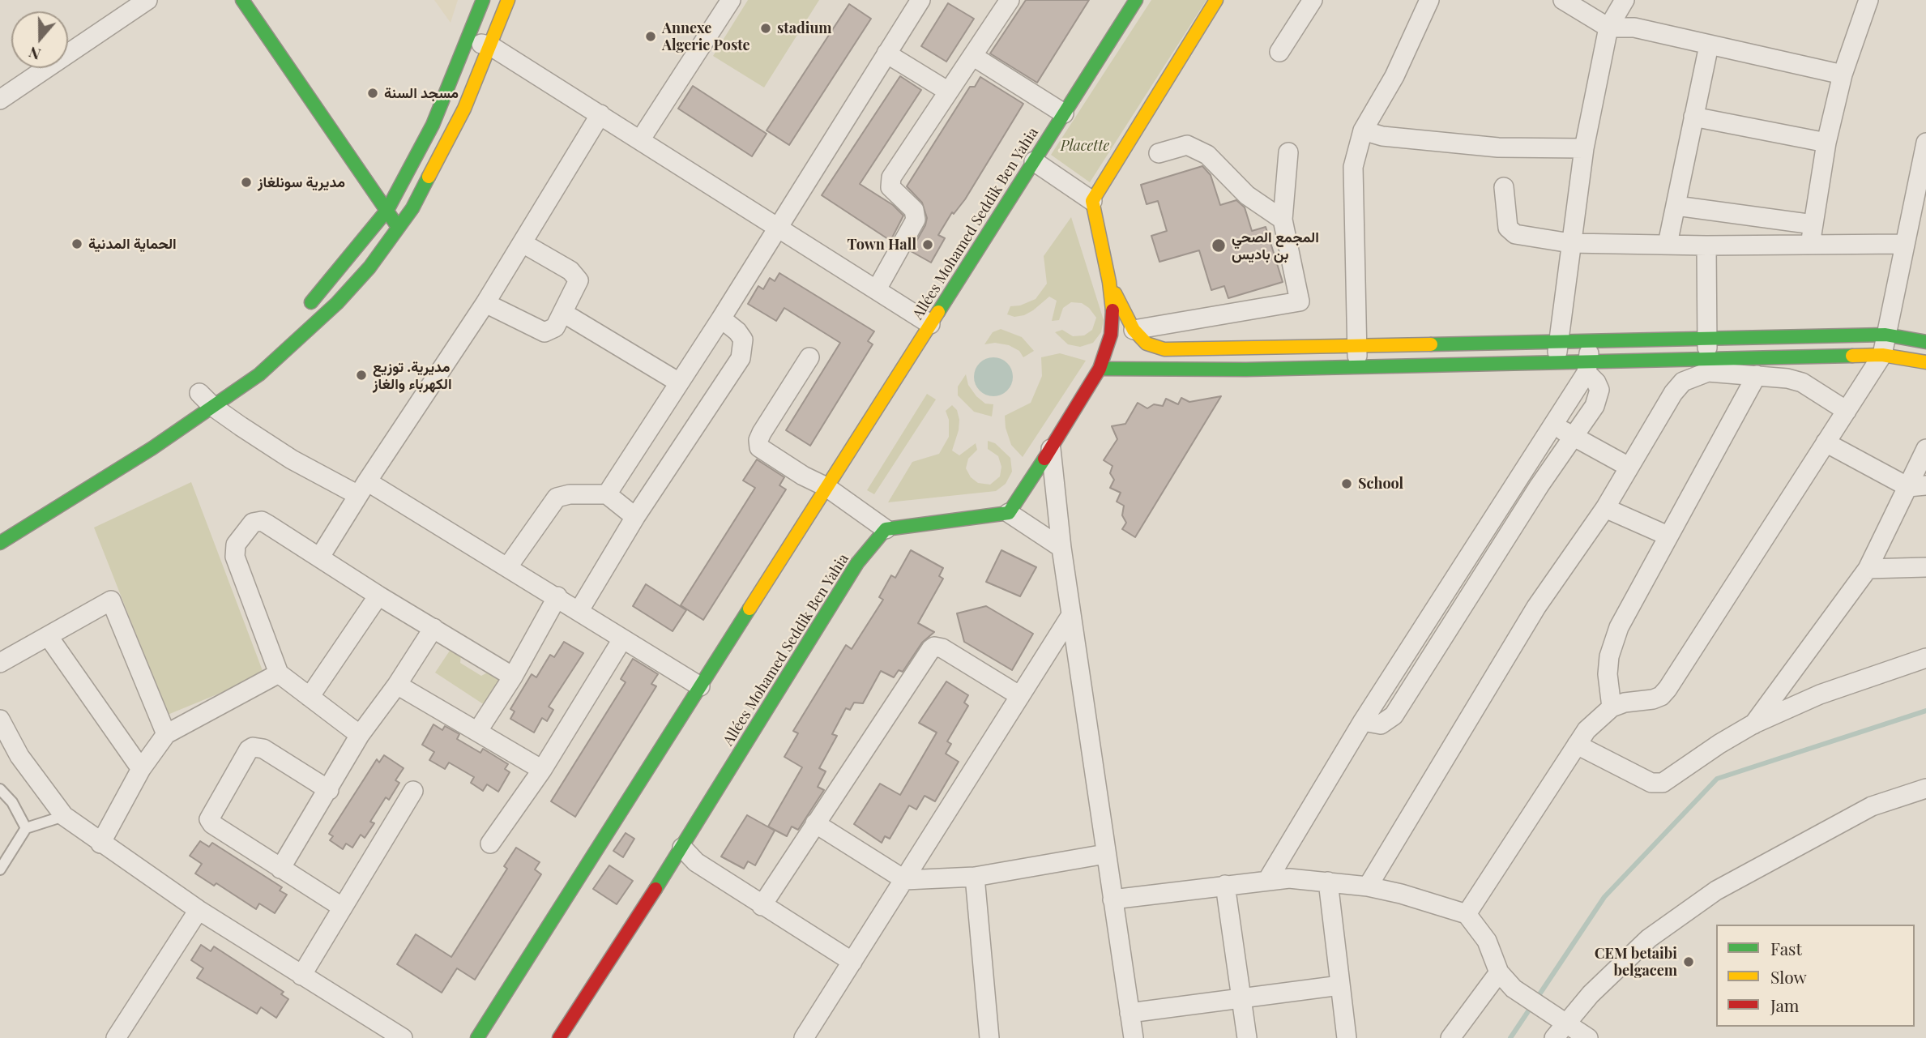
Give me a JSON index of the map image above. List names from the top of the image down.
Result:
{
  "streets": {
    "street": ["Allées Mohamed Seddik Ben Yahia"]
  },
  "parks": ["Placette"],
  "places": [
    "stadium",
    "Annexe Algerie Poste",
    "مسجد السنة",
    "مديرية سونلغاز",
    "الحماية المدنية",
    "Town Hall",
    "المجمع الصحي بن باديس",
    "مديرية. توزيع الكهرباء والغاز",
    "School",
    "CEM betaibi belgacem"
  ],
  "legend": ["Fast", "Slow", "Jam"],
  "north": "bottom"
}
